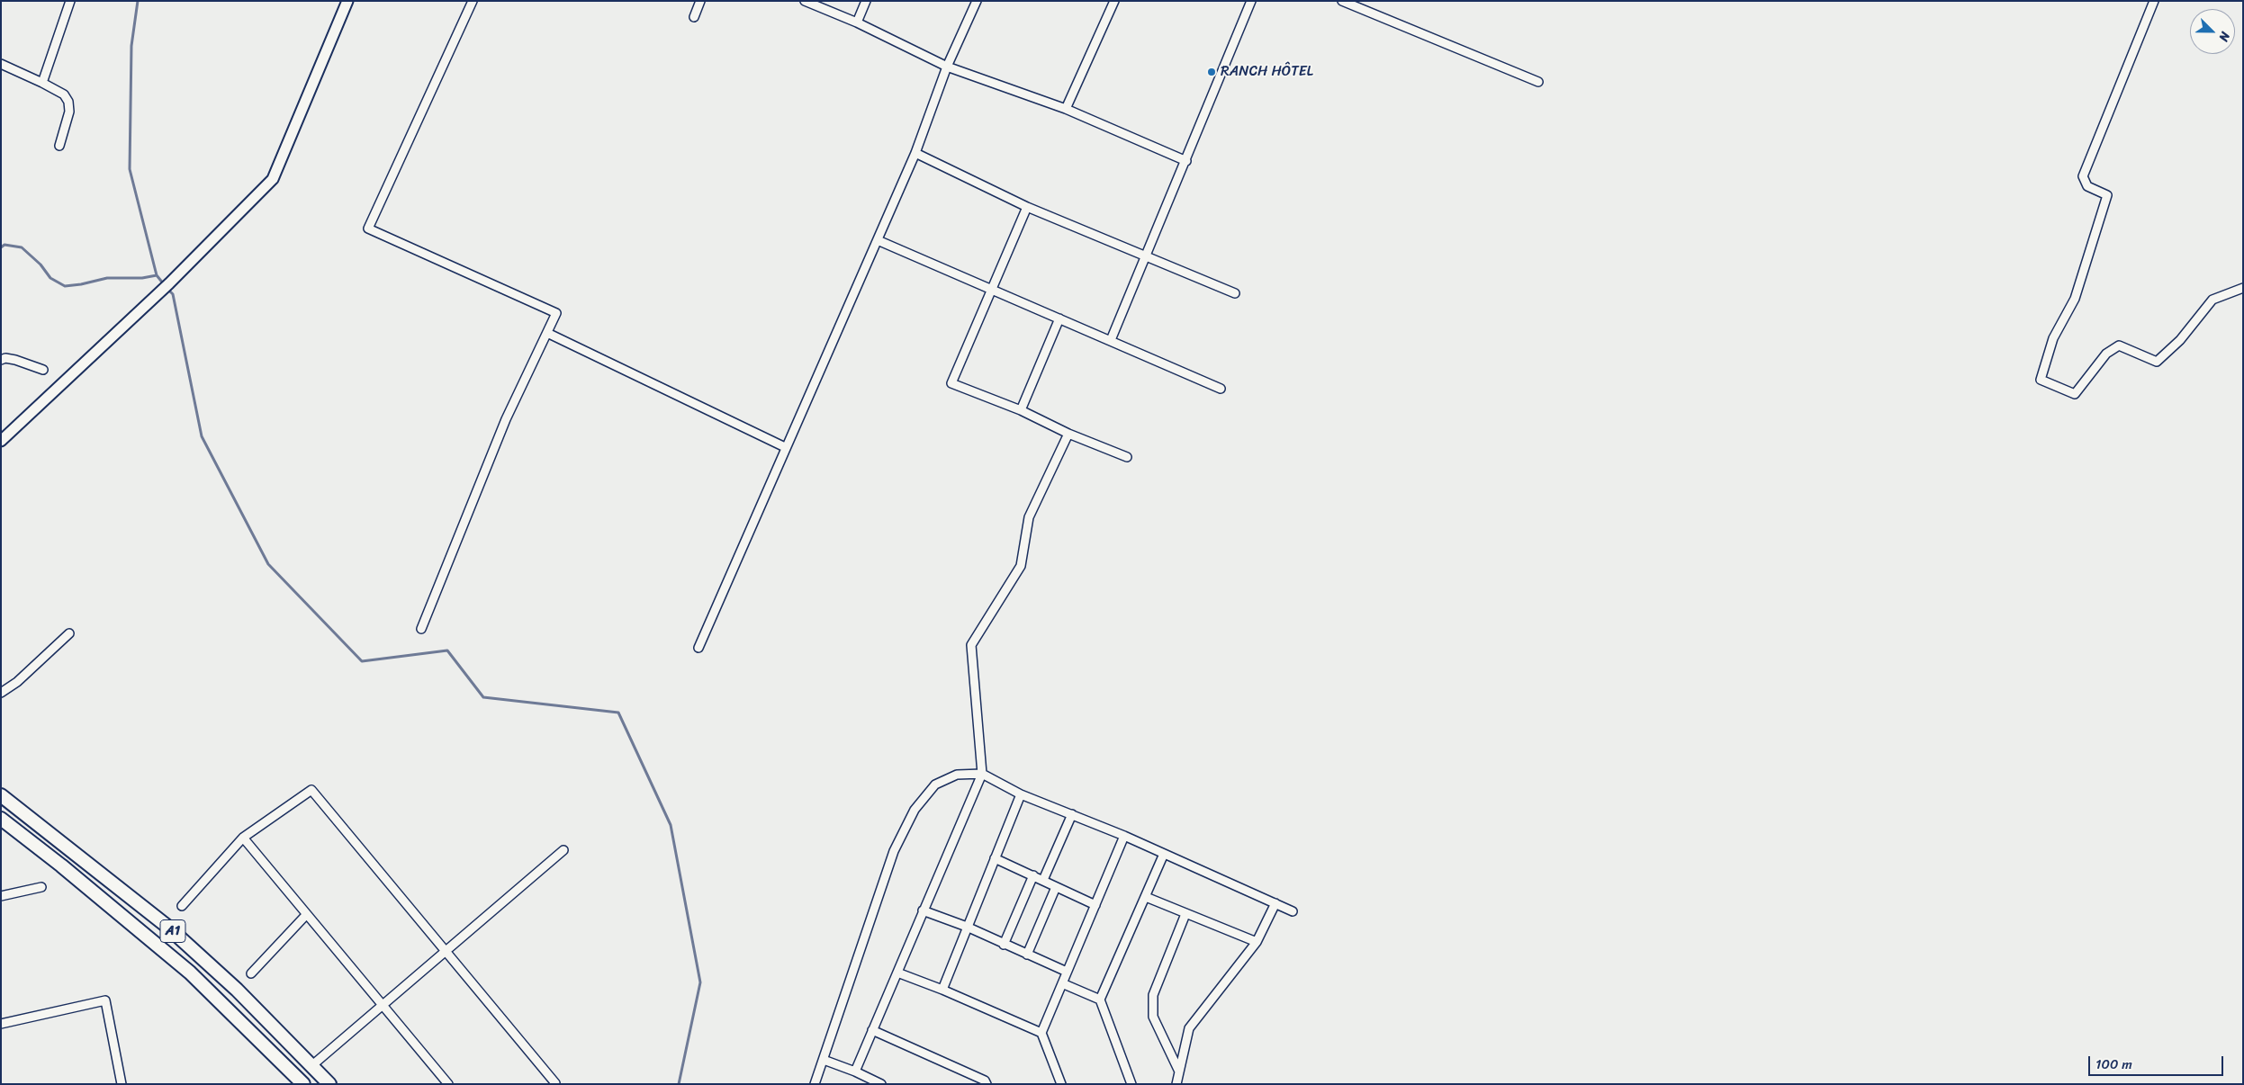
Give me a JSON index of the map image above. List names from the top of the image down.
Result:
{
  "streets": {
    "main road": ["A1"]
  },
  "places": ["RANCH HÔTEL"],
  "scale_bar": "100 m",
  "north": "bottom right"
}
